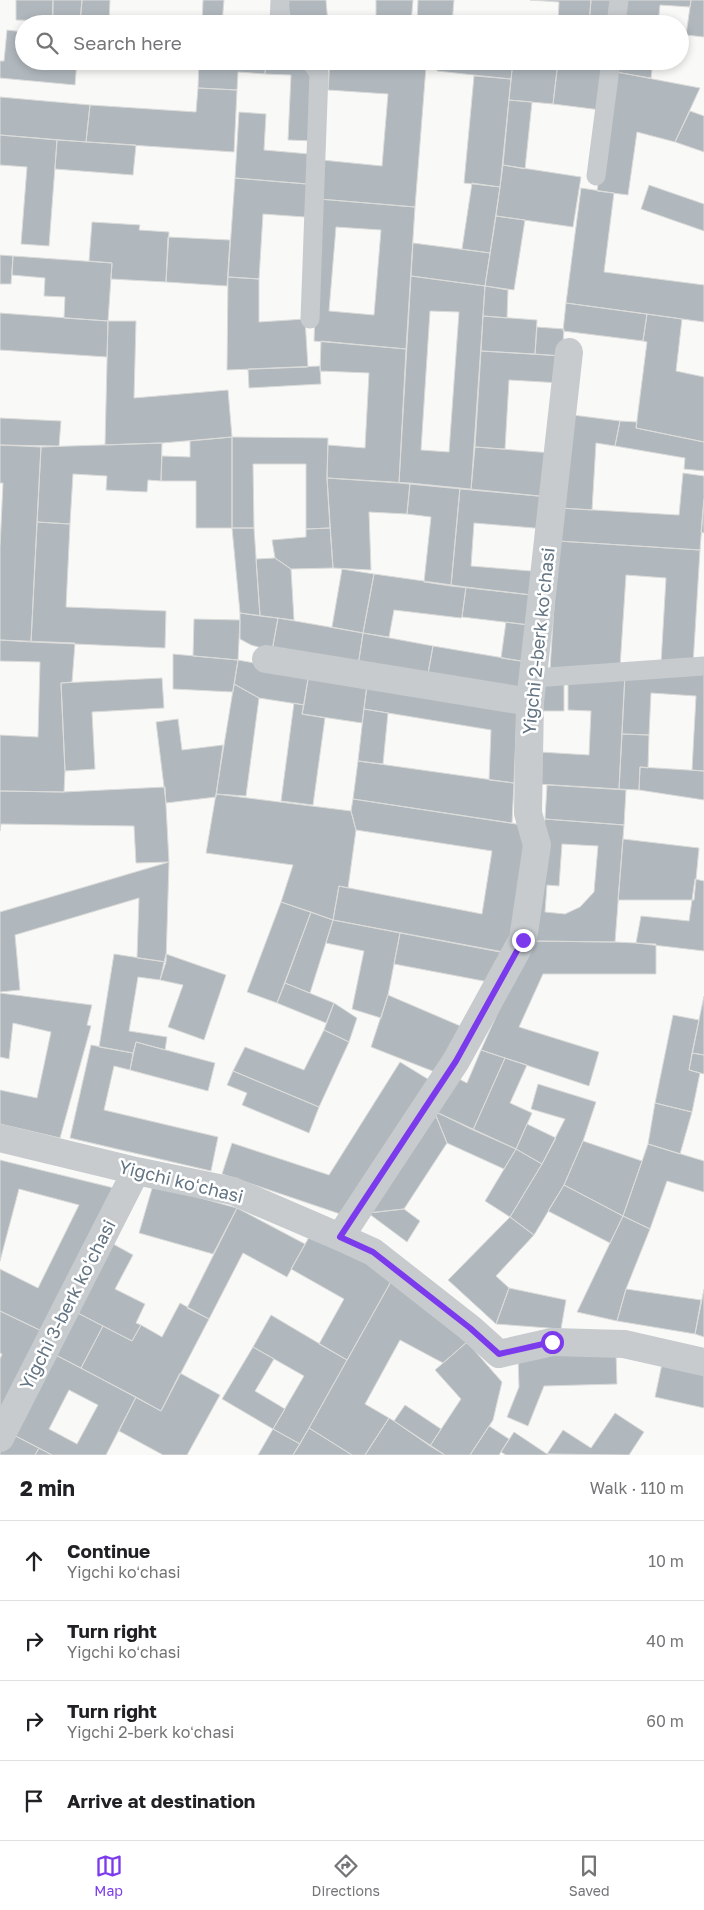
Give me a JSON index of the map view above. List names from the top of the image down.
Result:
{
  "streets": {
    "street": ["Yigchi 2-berk koʻchasi", "Yigchi koʻchasi", "Yigchi 3-berk koʻchasi"]
  },
  "crossings": [
    ["Yigchi 2-berk koʻchasi", "Yigchi koʻchasi"],
    ["Yigchi koʻchasi", "Yigchi 3-berk koʻchasi"]
  ],
  "page": {
    "search": "Search here",
    "heading": ["2 min", "Walk · 110 m"],
    "list": [
      ["Continue", "Yigchi koʻchasi", "10 m"],
      ["Turn right", "Yigchi koʻchasi", "40 m"],
      ["Turn right", "Yigchi 2-berk koʻchasi", "60 m"],
      "Arrive at destination"
    ],
    "nav": ["Map", "Directions", "Saved"]
  }
}
